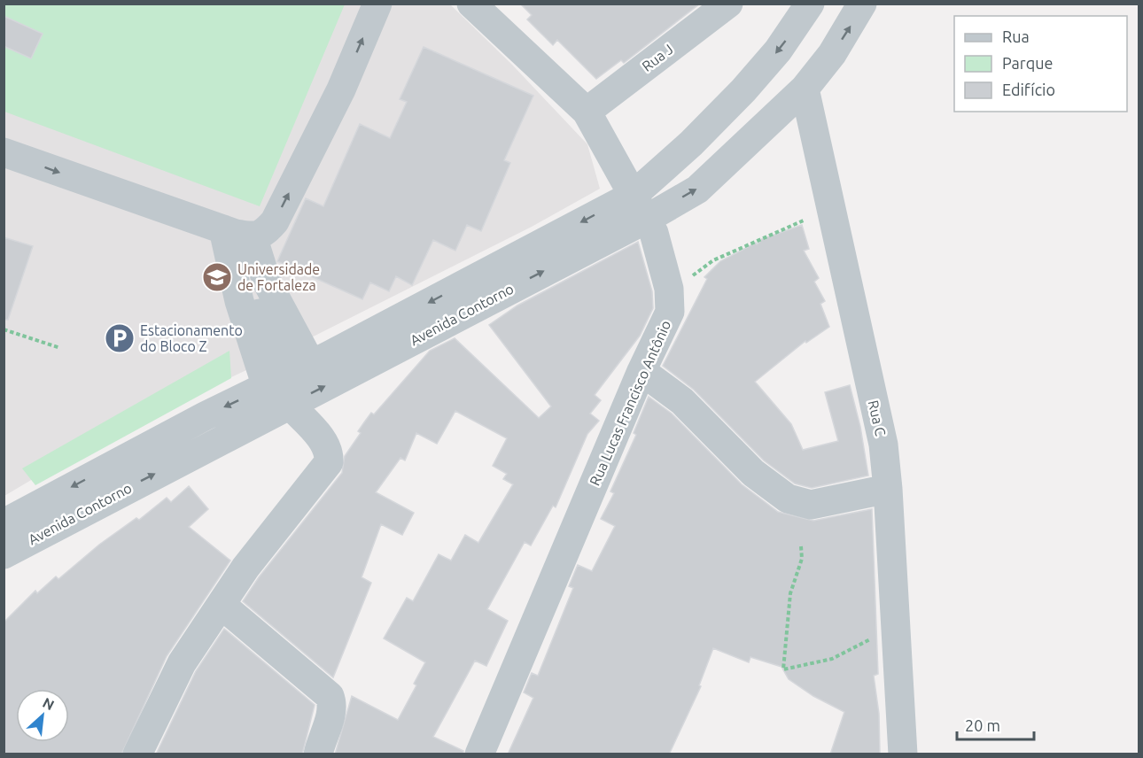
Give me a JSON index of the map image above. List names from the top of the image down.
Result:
{
  "streets": {
    "street": [
      "Rua J",
      "Avenida Contorno",
      "Rua Lucas Francisco Antônio",
      "Rua C"
    ]
  },
  "crossings": [
    ["Rua J", "Rua Lucas Francisco Antônio"],
    ["Avenida Contorno", "Rua Lucas Francisco Antônio"],
    ["Avenida Contorno", "Rua C"]
  ],
  "places": {
    "school or university": ["Universidade de Fortaleza"],
    "parking": ["Estacionamento do Bloco Z"]
  },
  "legend": ["Rua", "Parque", "Edifício"],
  "scale_bar": "20 m",
  "north": "top right"
}
